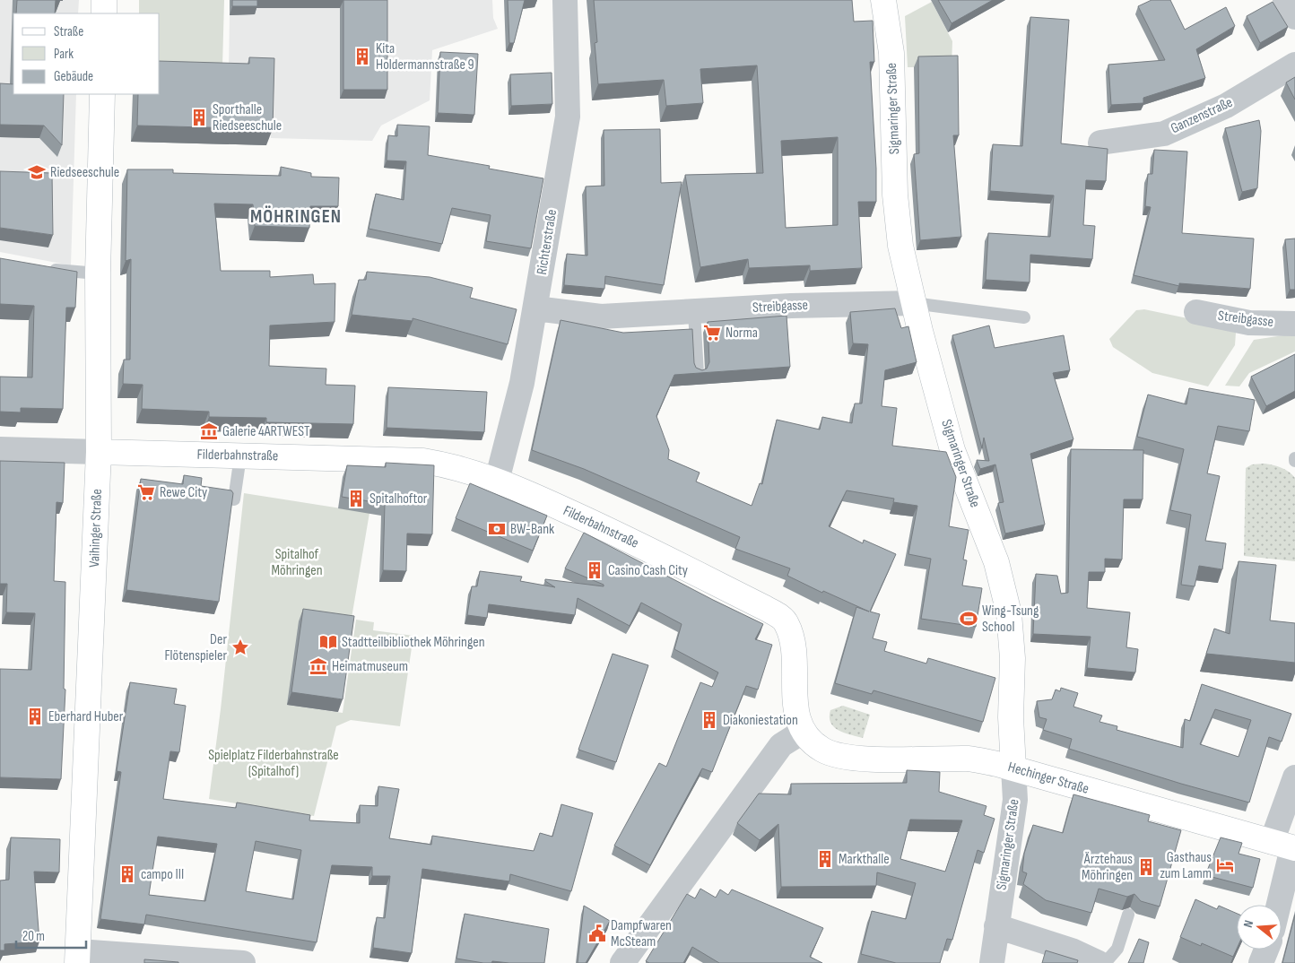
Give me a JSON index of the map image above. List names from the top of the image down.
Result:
{
  "streets": {
    "main road": [
      "Sigmaringer Straße",
      "Filderbahnstraße",
      "Vaihinger Straße",
      "Hechinger Straße"
    ],
    "street": ["Ganzenstraße", "Richterstraße", "Streibgasse"]
  },
  "crossings": [
    ["Sigmaringer Straße", "Streibgasse"],
    ["Sigmaringer Straße", "Hechinger Straße"],
    ["Richterstraße", "Streibgasse"],
    ["Richterstraße", "Filderbahnstraße"],
    ["Filderbahnstraße", "Vaihinger Straße"],
    ["Filderbahnstraße", "Hechinger Straße"]
  ],
  "districts": ["MÖHRINGEN"],
  "parks": ["Spitalhof Möhringen", "Spielplatz Filderbahnstraße (Spitalhof)"],
  "places": {
    "building": [
      "Kita Holdermannstraße 9",
      "Sporthalle Riedseeschule",
      "Spitalhoftor",
      "Casino Cash City",
      "Eberhard Huber",
      "Diakoniestation",
      "Markthalle",
      "Ärztehaus Möhringen",
      "campo III"
    ],
    "school or university": ["Riedseeschule"],
    "supermarket": ["Norma", "Rewe City"],
    "museum": ["Galerie 4ARTWEST", "Heimatmuseum"],
    "bank": ["BW-Bank"],
    "sports": ["Wing-Tsung School"],
    "library": ["Stadtteilbibliothek Möhringen"],
    "place": ["Der Flötenspieler"],
    "hotel": ["Gasthaus zum Lamm"],
    "public building": ["Dampfwaren McSteam"]
  },
  "legend": ["Straße", "Park", "Gebäude"],
  "scale_bar": "20 m",
  "north": "left"
}
